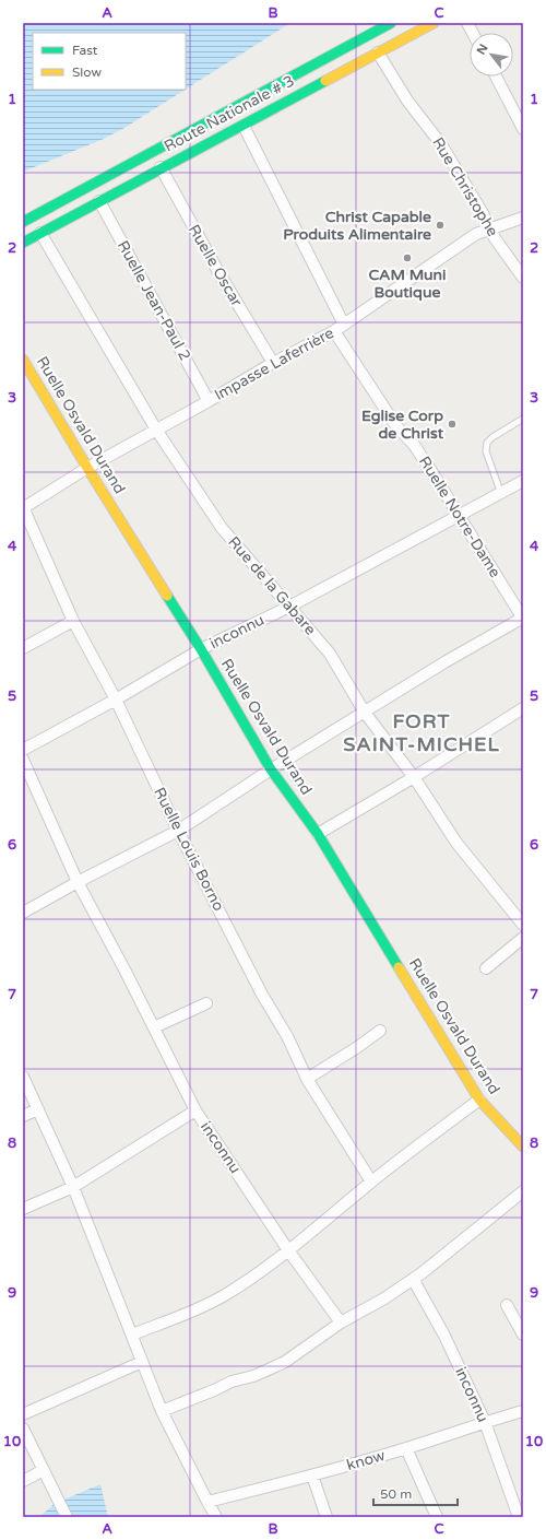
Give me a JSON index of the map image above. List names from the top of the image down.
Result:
{
  "streets": {
    "street": [
      "Route Nationale # 3",
      "Rue Christophe",
      "Ruelle Oscar",
      "Ruelle Jean-Paul 2",
      "Impasse Laferrière",
      "Ruelle Osvald Durand",
      "Ruelle Notre-Dame",
      "Rue de la Gabare",
      "inconnu",
      "Ruelle Louis Borno",
      "know"
    ]
  },
  "crossings": [
    ["Route Nationale # 3", "Rue Christophe"],
    ["Route Nationale # 3", "Ruelle Oscar"],
    ["Route Nationale # 3", "Ruelle Jean-Paul 2"],
    ["Route Nationale # 3", "Rue de la Gabare"],
    ["Rue Christophe", "Impasse Laferrière"],
    ["Ruelle Oscar", "Impasse Laferrière"],
    ["Ruelle Jean-Paul 2", "Impasse Laferrière"],
    ["Impasse Laferrière", "Ruelle Osvald Durand"],
    ["Impasse Laferrière", "Ruelle Notre-Dame"],
    ["Impasse Laferrière", "Rue de la Gabare"],
    ["Impasse Laferrière", "Ruelle Louis Borno"],
    ["Ruelle Osvald Durand", "inconnu"],
    ["Ruelle Notre-Dame", "inconnu"],
    ["Rue de la Gabare", "inconnu"],
    ["inconnu", "Ruelle Louis Borno"],
    ["inconnu", "know"]
  ],
  "districts": ["FORT SAINT-MICHEL"],
  "places": ["Christ Capable Produits Alimentaire", "CAM Muni Boutique", "Eglise Corp de Christ"],
  "legend": ["Fast", "Slow"],
  "scale_bar": "50 m",
  "north": "top left",
  "grid": {
    "columns": ["A", "B", "C"],
    "rows": [
      "1",
      "2",
      "3",
      "4",
      "5",
      "6",
      "7",
      "8",
      "9",
      "10"
    ]
  }
}
